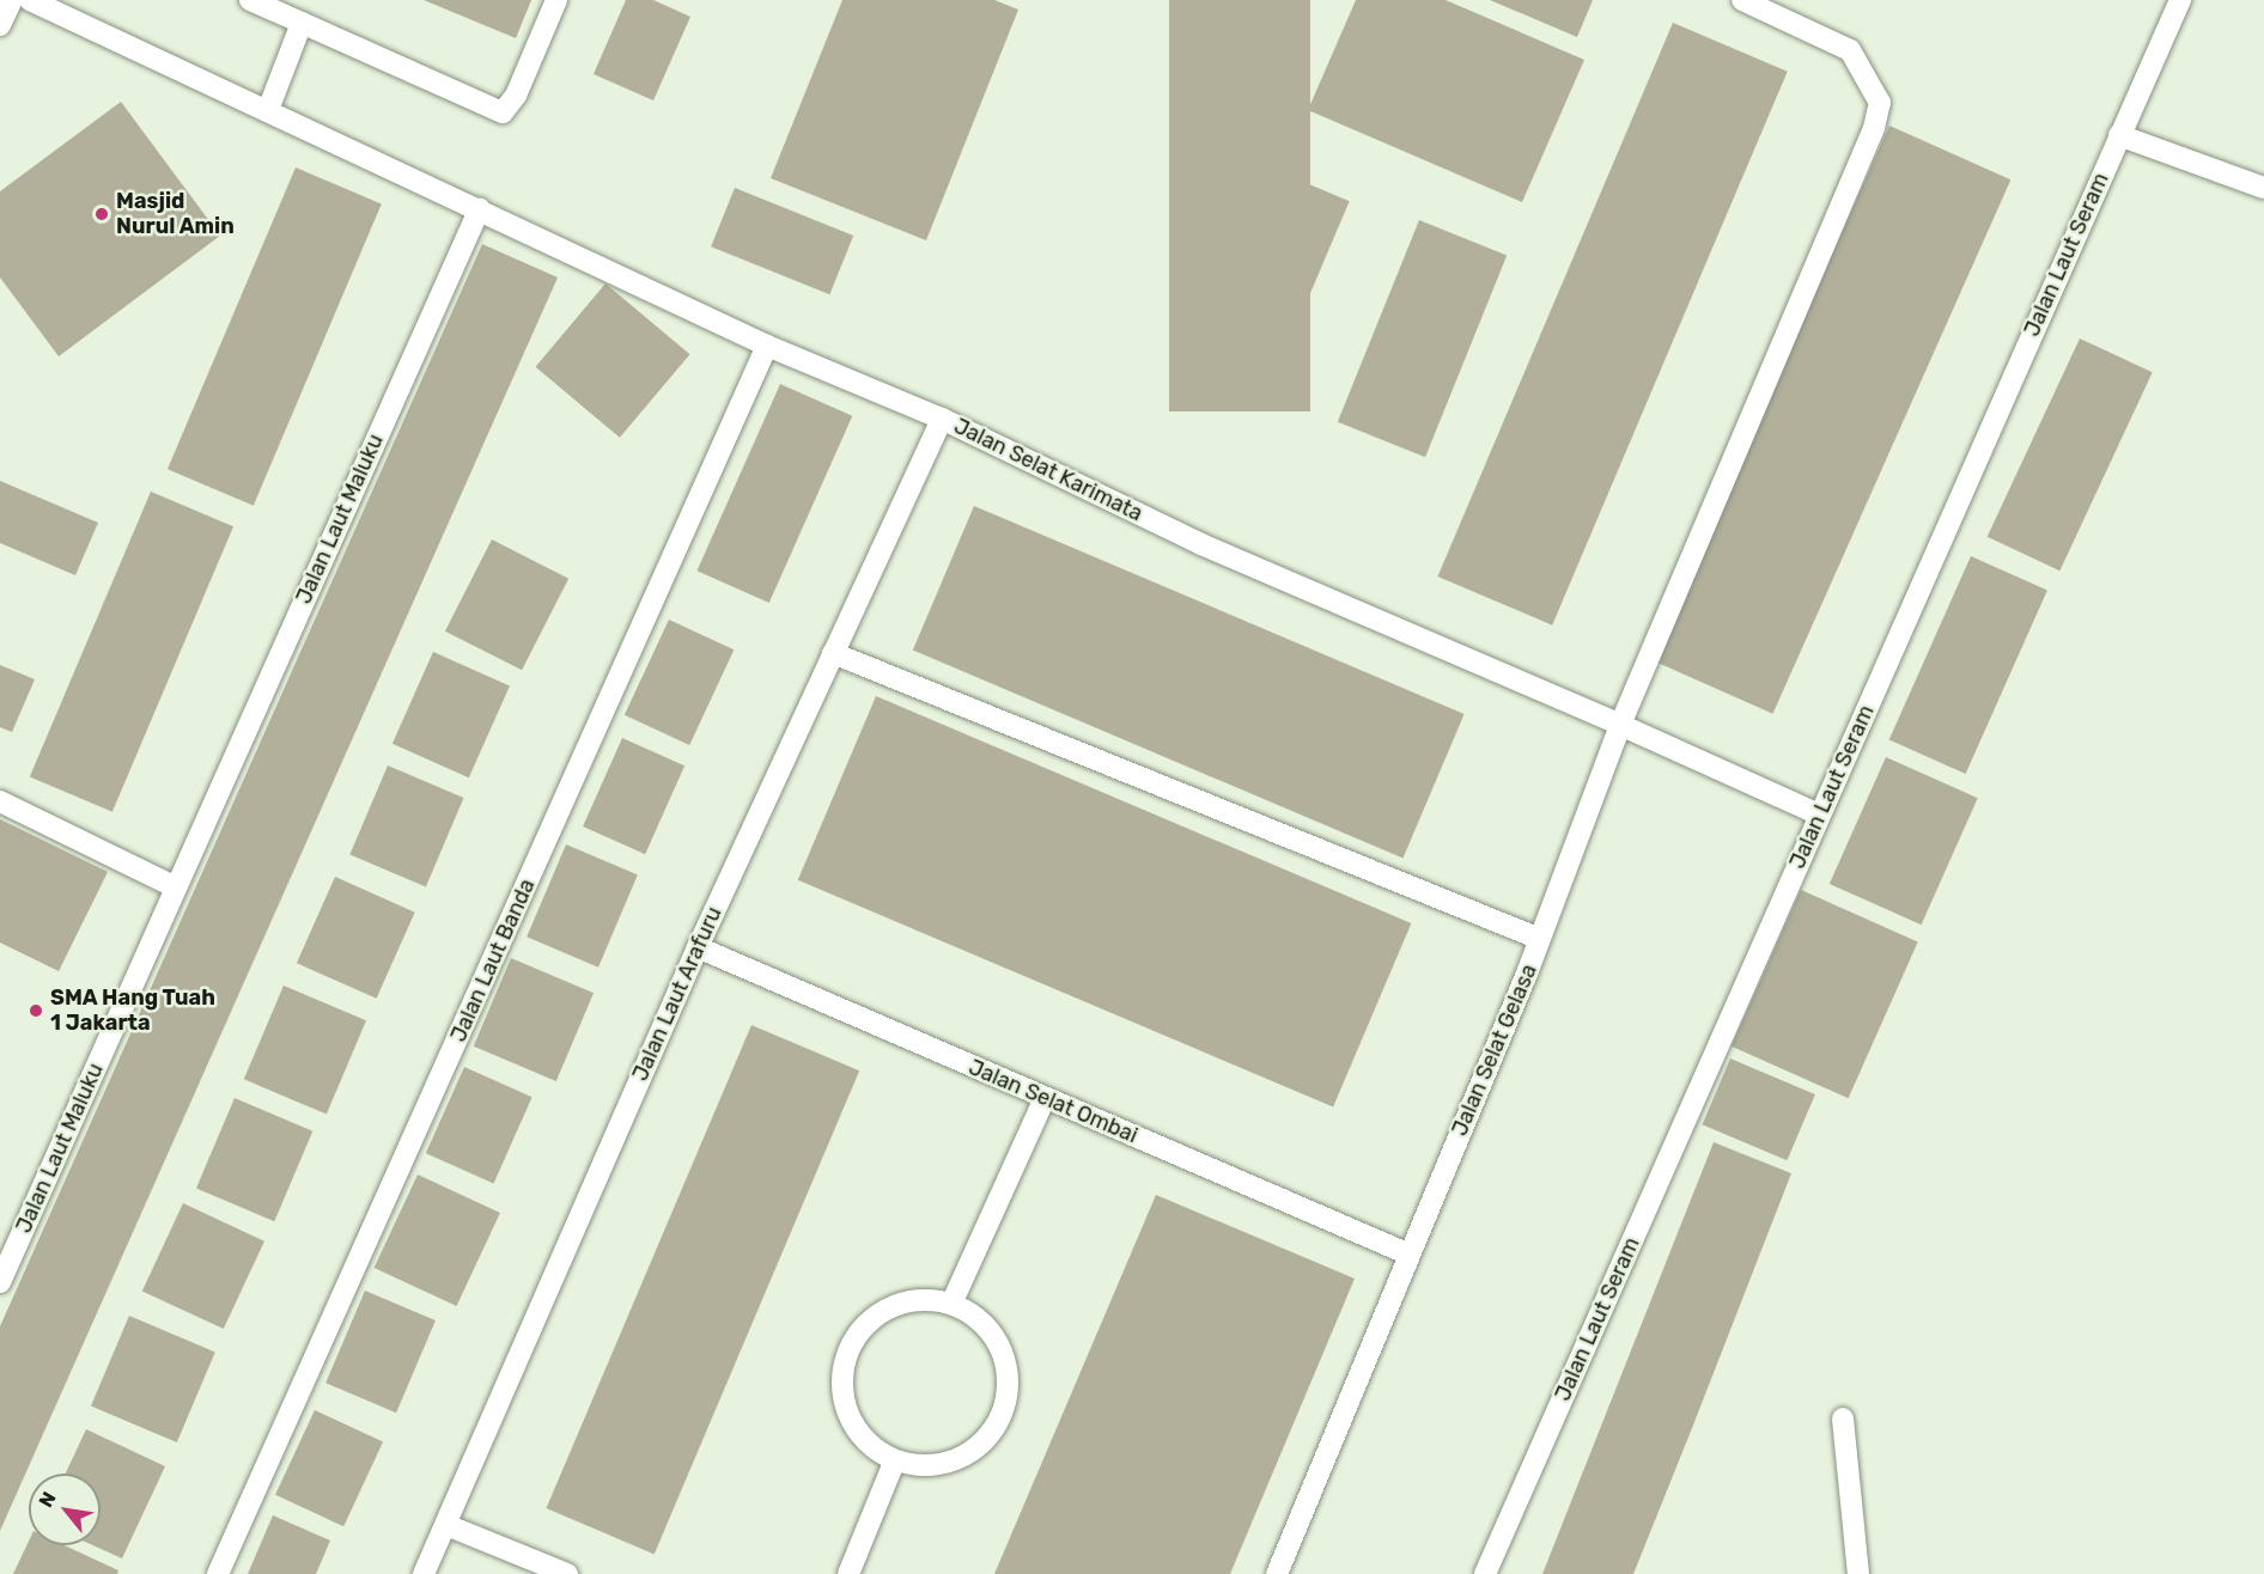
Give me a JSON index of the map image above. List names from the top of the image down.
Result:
{
  "streets": {
    "lane": [
      "Jalan Laut Seram",
      "Jalan Selat Karimata",
      "Jalan Laut Maluku",
      "Jalan Laut Banda",
      "Jalan Laut Arafuru",
      "Jalan Selat Gelasa",
      "Jalan Selat Ombai"
    ]
  },
  "crossings": [
    ["Jalan Selat Karimata", "Jalan Laut Maluku"],
    ["Jalan Selat Karimata", "Jalan Laut Banda"],
    ["Jalan Selat Karimata", "Jalan Laut Arafuru"],
    ["Jalan Selat Karimata", "Jalan Selat Gelasa"],
    ["Jalan Laut Arafuru", "Jalan Selat Ombai"],
    ["Jalan Selat Gelasa", "Jalan Selat Ombai"]
  ],
  "places": ["Masjid Nurul Amin", "SMA Hang Tuah 1 Jakarta"],
  "north": "top left"
}
